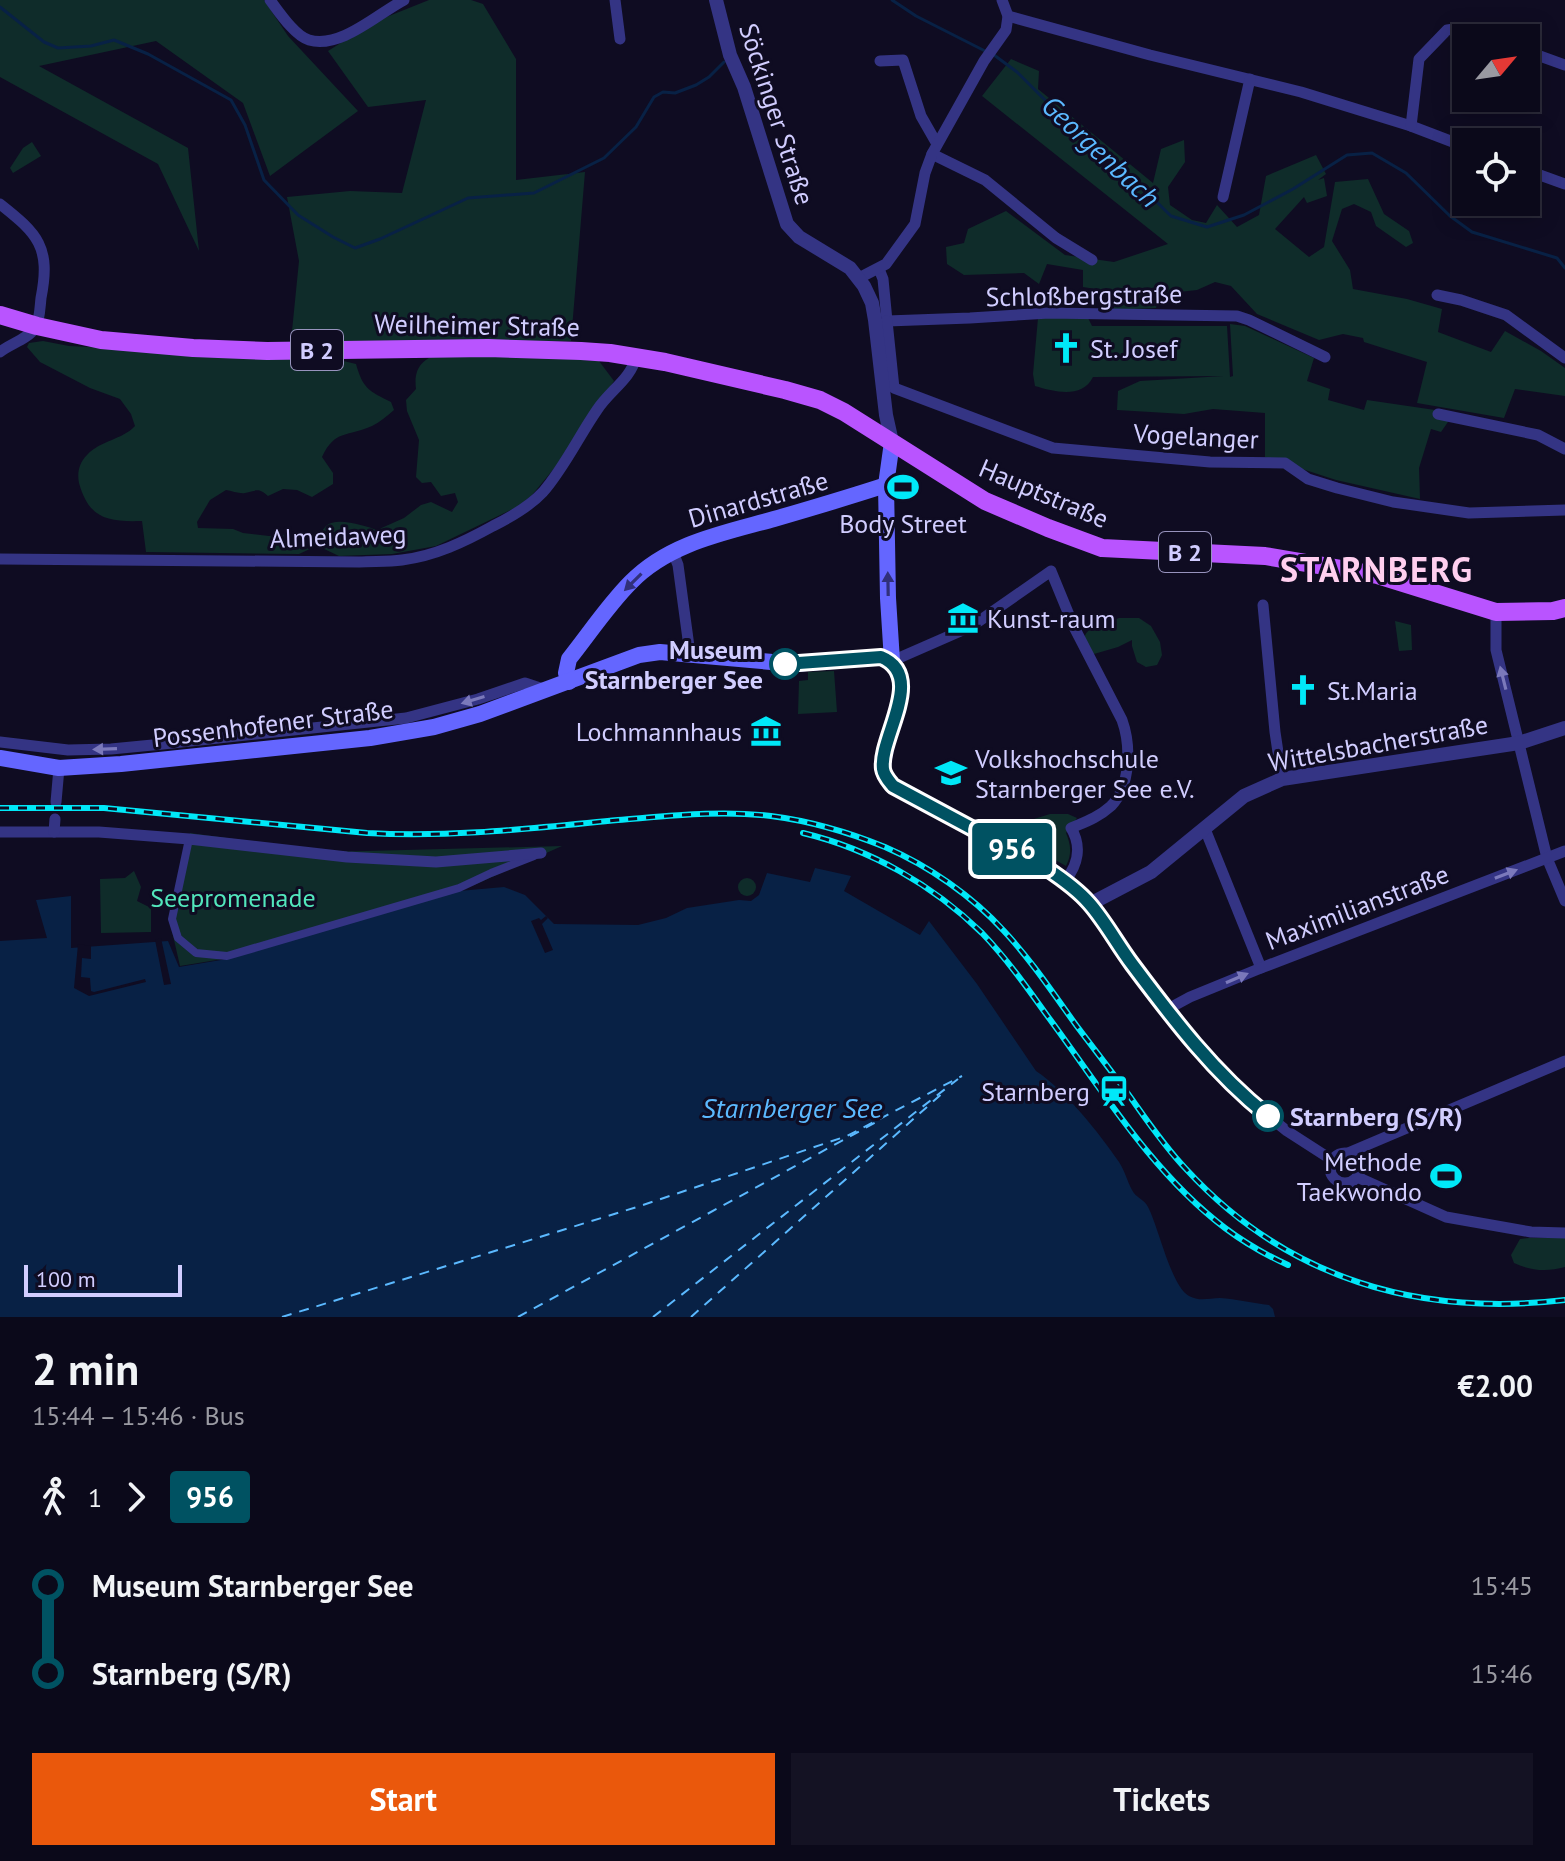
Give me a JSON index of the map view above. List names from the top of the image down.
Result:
{
  "streets": {
    "main road": [
      "Weilheimer Straße",
      "B 2",
      "Hauptstraße",
      "Dinardstraße",
      "Possenhofener Straße"
    ],
    "street": [
      "Söckinger Straße",
      "Schloßbergstraße",
      "Vogelanger",
      "Almeidaweg",
      "Wittelsbacherstraße",
      "Maximilianstraße"
    ]
  },
  "crossings": [
    ["Söckinger Straße", "Weilheimer Straße"],
    ["Söckinger Straße", "Hauptstraße"],
    ["Schloßbergstraße", "Vogelanger"],
    ["Weilheimer Straße", "Hauptstraße"],
    ["Weilheimer Straße", "Almeidaweg"],
    ["Dinardstraße", "Possenhofener Straße"]
  ],
  "one_way": ["Dinardstraße", "Maximilianstraße"],
  "districts": ["STARNBERG"],
  "water": ["Georgenbach", "Starnberger See"],
  "parks": ["Seepromenade"],
  "places": {
    "church": ["St. Josef", "St.Maria"],
    "sports": ["Body Street", "Methode Taekwondo"],
    "museum": ["Kunst-raum", "Lochmannhaus"],
    "other": ["Museum Starnberger See", "Starnberg (S/R)"],
    "school or university": ["Volkshochschule Starnberger See e.V."],
    "station": ["Starnberg"]
  },
  "lines": ["bus line 956"],
  "scale_bar": "100 m",
  "north": "top right",
  "page": {
    "on_map": "956",
    "scale": "100 m",
    "heading": ["2 min", "15:44 – 15:46 · Bus", "€2.00"],
    "legs": ["1", "956"],
    "list": [
      {
        "name": "Museum Starnberger See",
        "value": "15:45"
      },
      {
        "name": "Starnberg (S/R)",
        "value": "15:46"
      }
    ],
    "buttons": ["Start", "Tickets"]
  }
}
